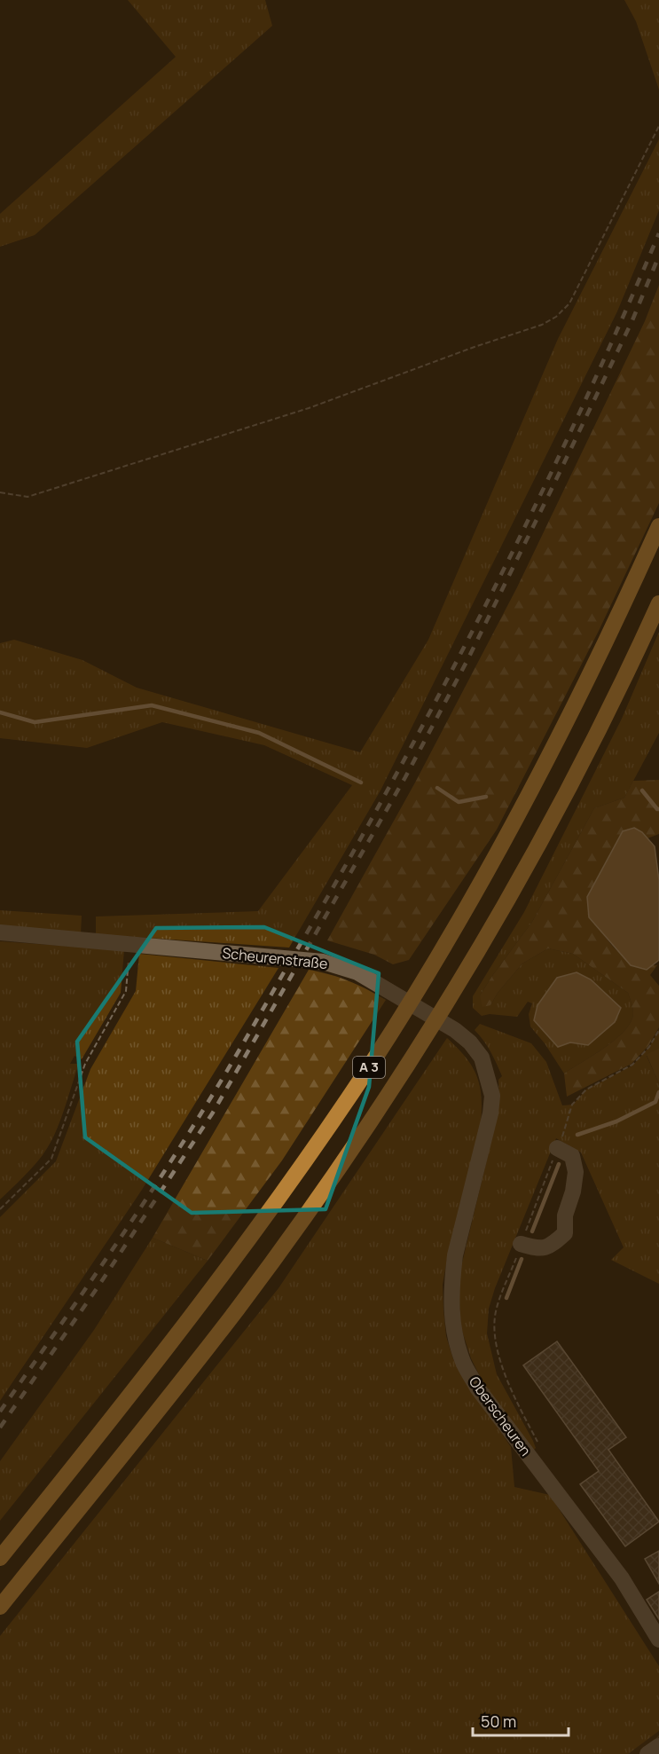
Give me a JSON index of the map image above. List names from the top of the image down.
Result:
{
  "streets": {
    "highway": ["A 3"],
    "street": ["Scheurenstraße", "Oberscheuren"]
  },
  "crossings": [
    ["Scheurenstraße", "Oberscheuren"]
  ],
  "scale_bar": "50 m"
}
